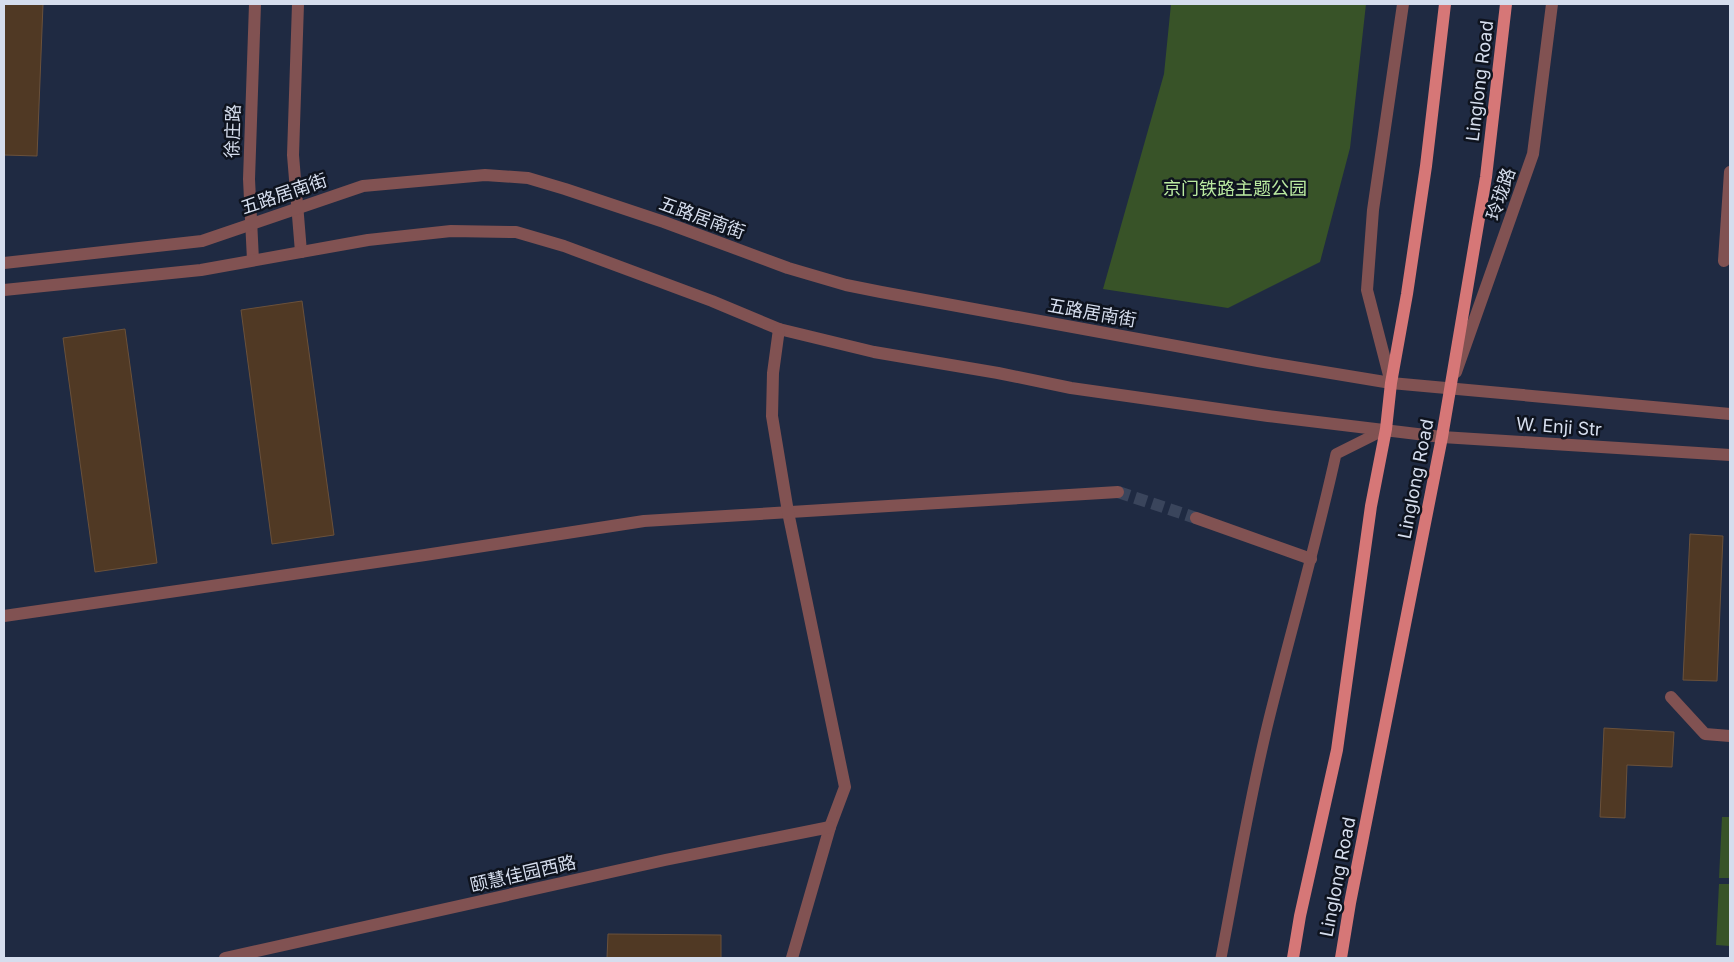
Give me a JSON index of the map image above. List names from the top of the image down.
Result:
{
  "streets": {
    "main road": ["Linglong Road"],
    "street": [
      "徐庄路",
      "五路居南街",
      "玲珑路",
      "W. Enji Str",
      "颐慧佳园西路"
    ]
  },
  "crossings": [
    ["Linglong Road", "五路居南街"],
    ["Linglong Road", "玲珑路"],
    ["Linglong Road", "W. Enji Str"],
    ["徐庄路", "五路居南街"],
    ["五路居南街", "W. Enji Str"],
    ["玲珑路", "W. Enji Str"]
  ],
  "parks": ["京门铁路主题公园"]
}
